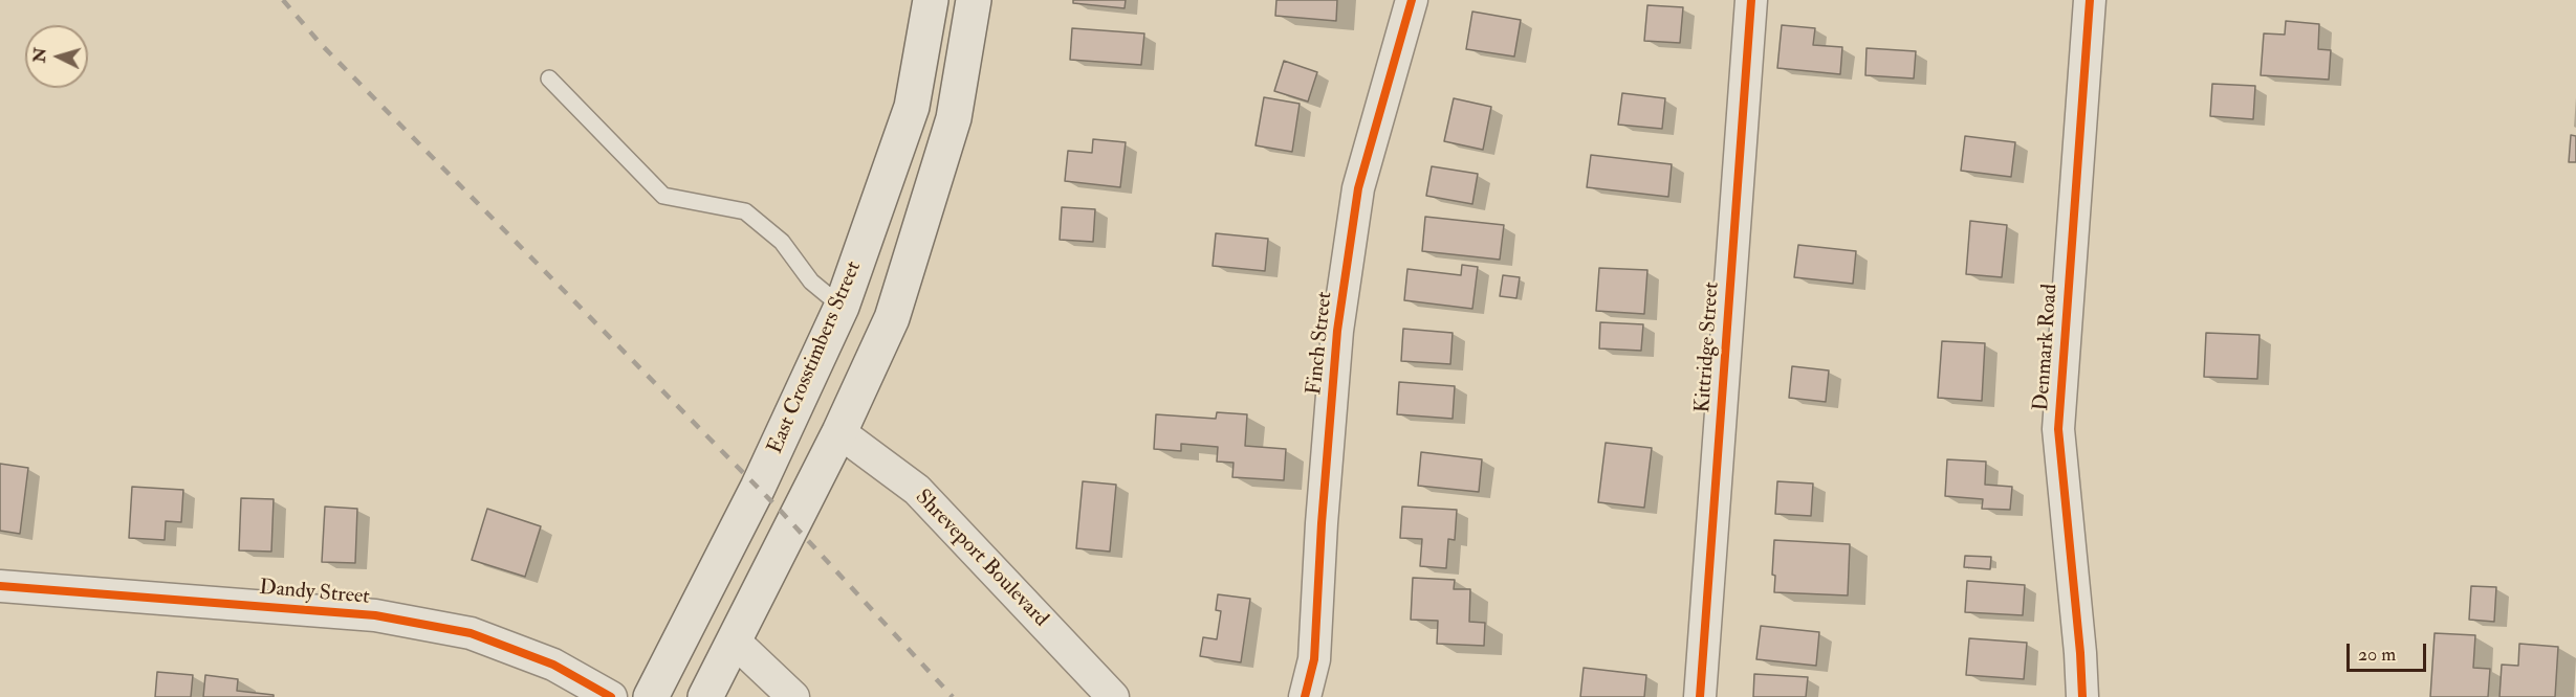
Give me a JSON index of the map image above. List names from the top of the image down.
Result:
{
  "streets": {
    "main road": ["East Crosstimbers Street"],
    "street": [
      "Finch Street",
      "Kittridge Street",
      "Denmark Road",
      "Shreveport Boulevard",
      "Dandy Street"
    ]
  },
  "scale_bar": "20 m",
  "north": "left"
}
